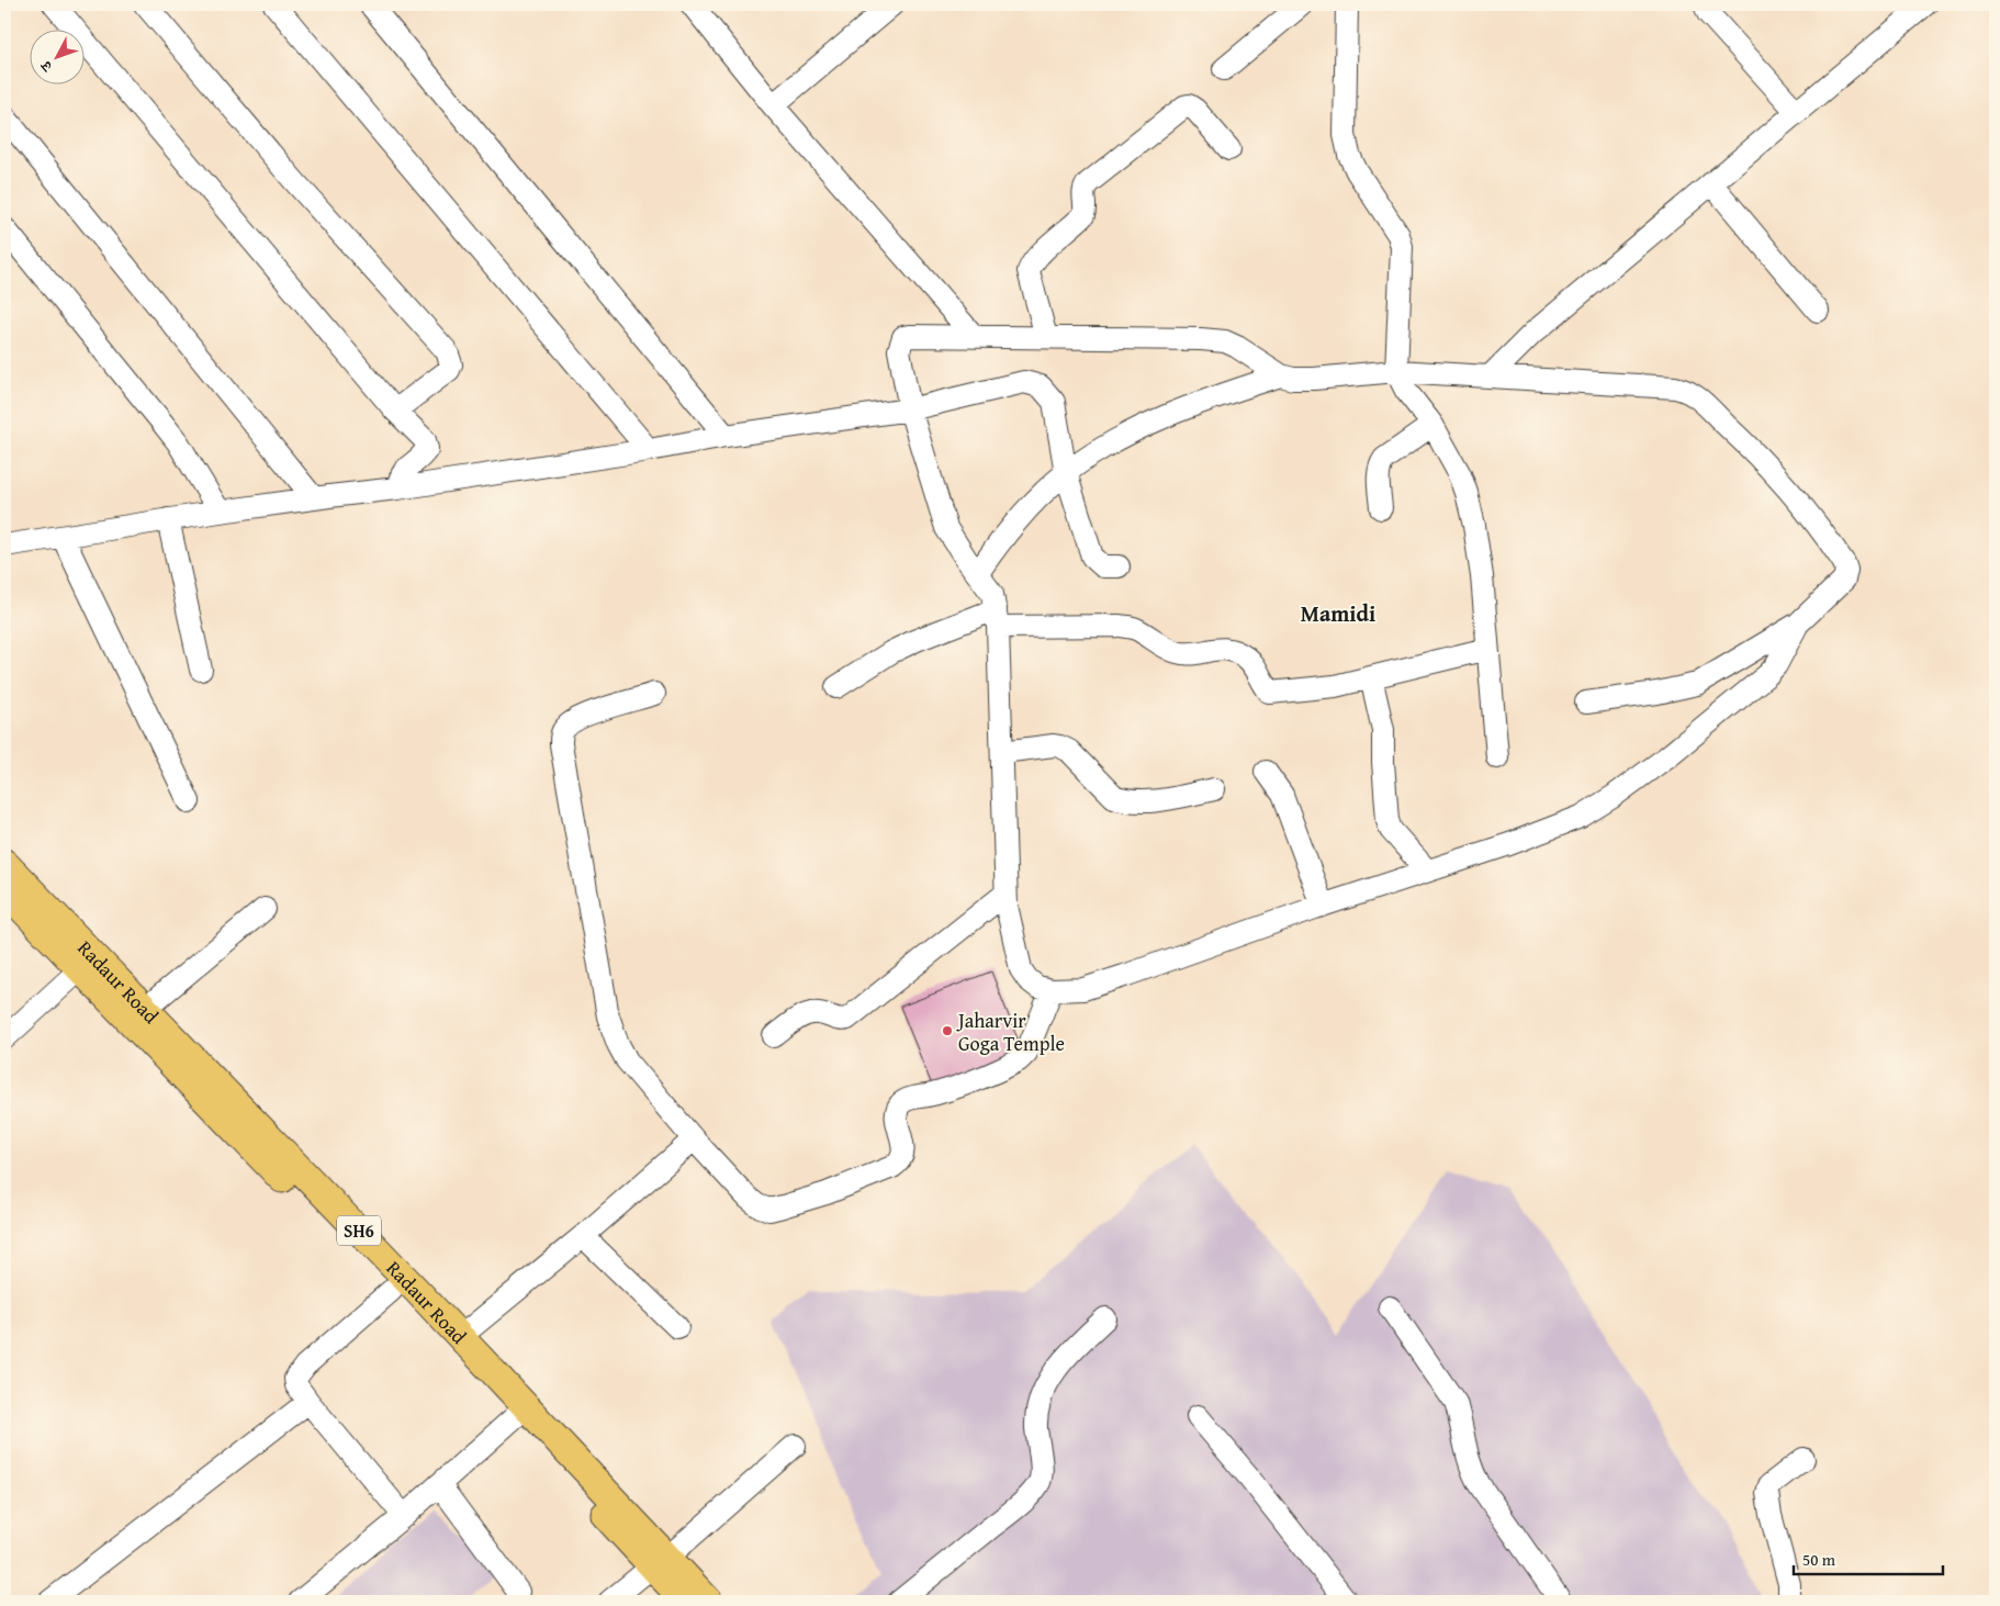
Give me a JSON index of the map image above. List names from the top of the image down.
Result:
{
  "streets": {
    "main road": ["Radaur Road", "SH6"]
  },
  "districts": ["Mamidi"],
  "places": ["Jaharvir Goga Temple"],
  "scale_bar": "50 m",
  "north": "bottom left"
}
